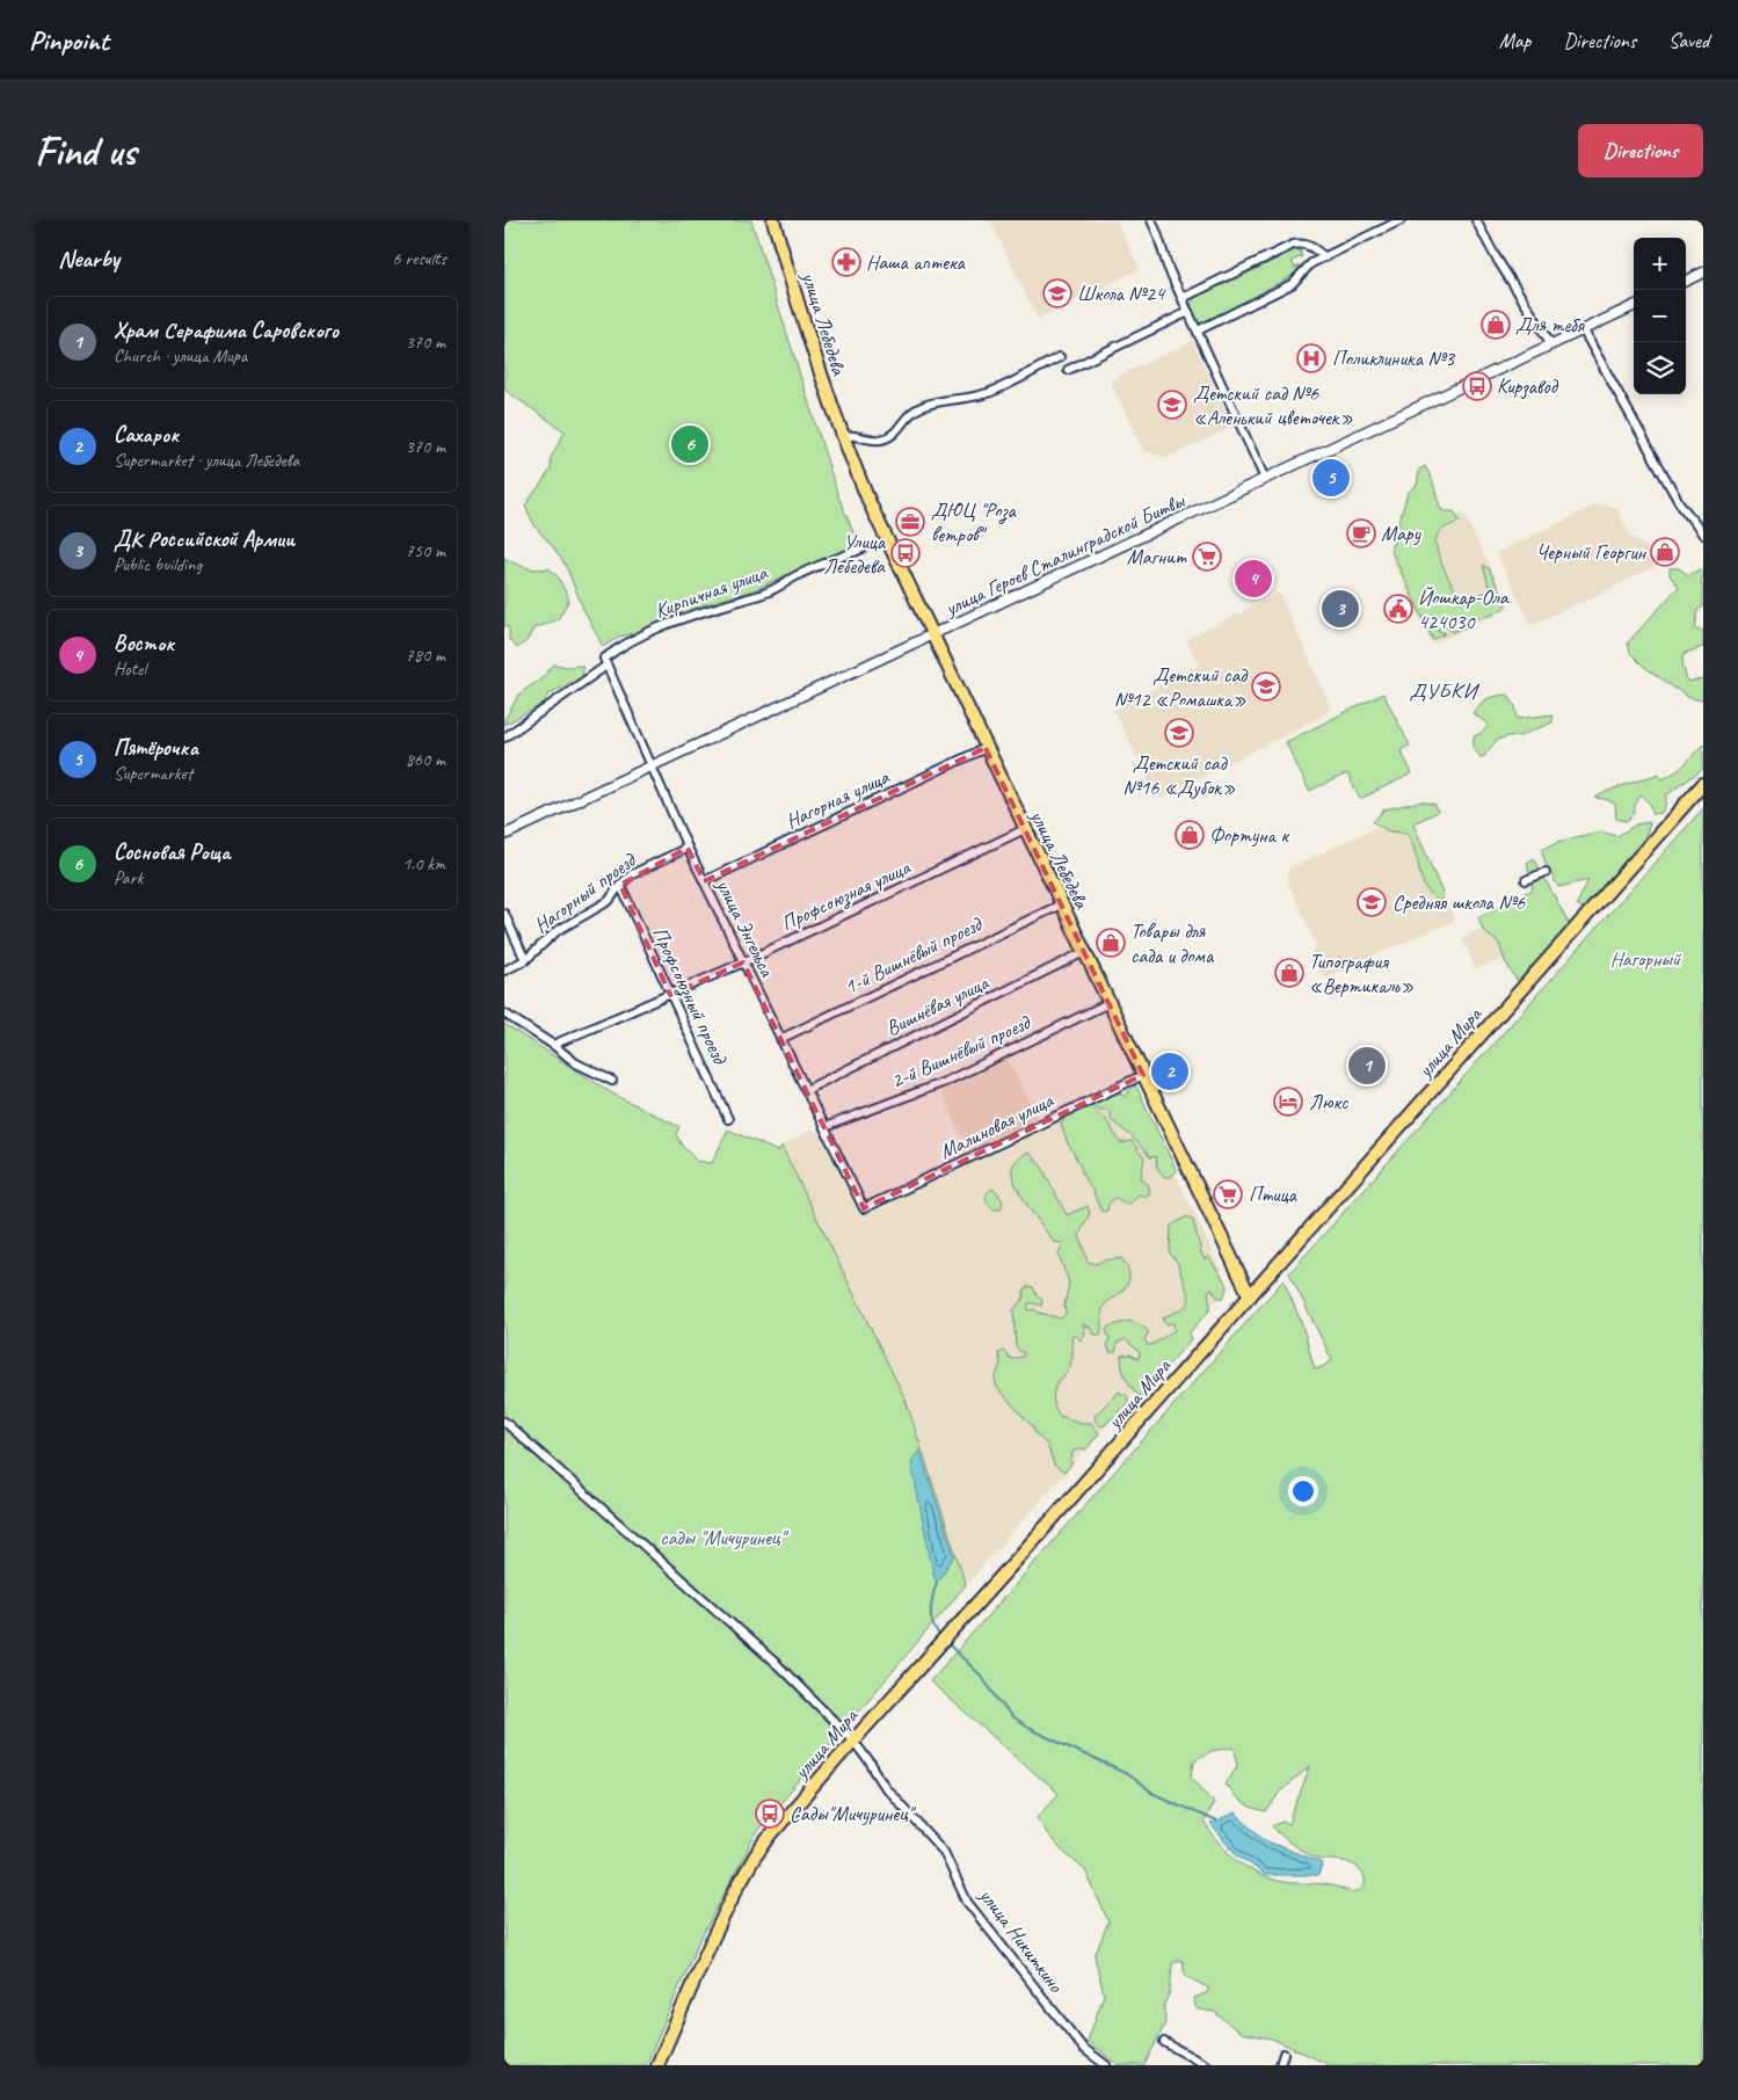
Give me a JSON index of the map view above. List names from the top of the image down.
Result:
{
  "streets": {
    "main road": ["улица Лебедева", "улица Мира"],
    "street": [
      "улица Героев Сталинградской Битвы",
      "Кирпичная улица",
      "Нагорная улица",
      "Нагорный проезд",
      "Профсоюзная улица",
      "улица Энгельса",
      "1-й Вишнёвый проезд",
      "Профсоюзный проезд",
      "Вишнёвая улица",
      "2-й Вишнёвый проезд",
      "Малиновая улица",
      "улица Никиткино"
    ]
  },
  "crossings": [
    ["улица Лебедева", "улица Героев Сталинградской Битвы"],
    ["улица Лебедева", "Нагорная улица"],
    ["улица Лебедева", "Профсоюзная улица"],
    ["улица Лебедева", "1-й Вишнёвый проезд"],
    ["улица Лебедева", "Вишнёвая улица"],
    ["улица Лебедева", "улица Мира"],
    ["улица Лебедева", "2-й Вишнёвый проезд"],
    ["улица Лебедева", "Малиновая улица"],
    ["улица Героев Сталинградской Битвы", "улица Энгельса"],
    ["Кирпичная улица", "улица Энгельса"],
    ["Нагорная улица", "улица Энгельса"],
    ["Нагорный проезд", "улица Энгельса"],
    ["Нагорный проезд", "Профсоюзный проезд"],
    ["Профсоюзная улица", "улица Энгельса"],
    ["Профсоюзная улица", "Профсоюзный проезд"],
    ["улица Энгельса", "1-й Вишнёвый проезд"],
    ["улица Энгельса", "Вишнёвая улица"],
    ["улица Энгельса", "2-й Вишнёвый проезд"],
    ["улица Энгельса", "Малиновая улица"],
    ["улица Мира", "улица Никиткино"]
  ],
  "districts": ["ДУБКИ"],
  "parks": ["Нагорный", "сады \"Мичуринец\""],
  "places": {
    "pharmacy": ["Наша аптека"],
    "school or university": [
      "Школа №24",
      "Детский сад №6 «Аленький цветочек»",
      "Детский сад №12 «Ромашка»",
      "Детский сад №16 «Дубок»",
      "Средняя школа №6"
    ],
    "shop": [
      "Для тебя",
      "Черный Георгин",
      "Фортуна к",
      "Товары для сада и дома",
      "Типография «Вертикаль»"
    ],
    "hospital": ["Поликлиника №3"],
    "bus stop": ["Кирзавод", "Улица Лебедева", "Сады\"Мичуринец\""],
    "office": ["ДЮЦ \"Роза ветров\""],
    "cafe": ["Мару"],
    "supermarket": ["Магнит", "Птица"],
    "public building": ["Йошкар-Ола 424030"],
    "hotel": ["Люкс"]
  },
  "page": {
    "header": "Pinpoint",
    "nav": ["Map", "Directions", "Saved"],
    "buttons": "Directions",
    "title": "Find us",
    "heading": ["Nearby", "6 results"],
    "map_buttons": ["+", "−"],
    "list": [
      {
        "mark": "1",
        "name": "Храм Серафима Саровского",
        "note": "Church · улица Мира",
        "value": "370 m"
      },
      {
        "mark": "2",
        "name": "Сахарок",
        "note": "Supermarket · улица Лебедева",
        "value": "370 m"
      },
      {
        "mark": "3",
        "name": "ДК Российской Армии",
        "note": "Public building",
        "value": "750 m"
      },
      {
        "mark": "4",
        "name": "Восток",
        "note": "Hotel",
        "value": "780 m"
      },
      {
        "mark": "5",
        "name": "Пятёрочка",
        "note": "Supermarket",
        "value": "860 m"
      },
      {
        "mark": "6",
        "name": "Сосновая Роща",
        "note": "Park",
        "value": "1.0 km"
      }
    ],
    "pins": [
      "6",
      "5",
      "4",
      "3",
      "1",
      "2"
    ]
  }
}
